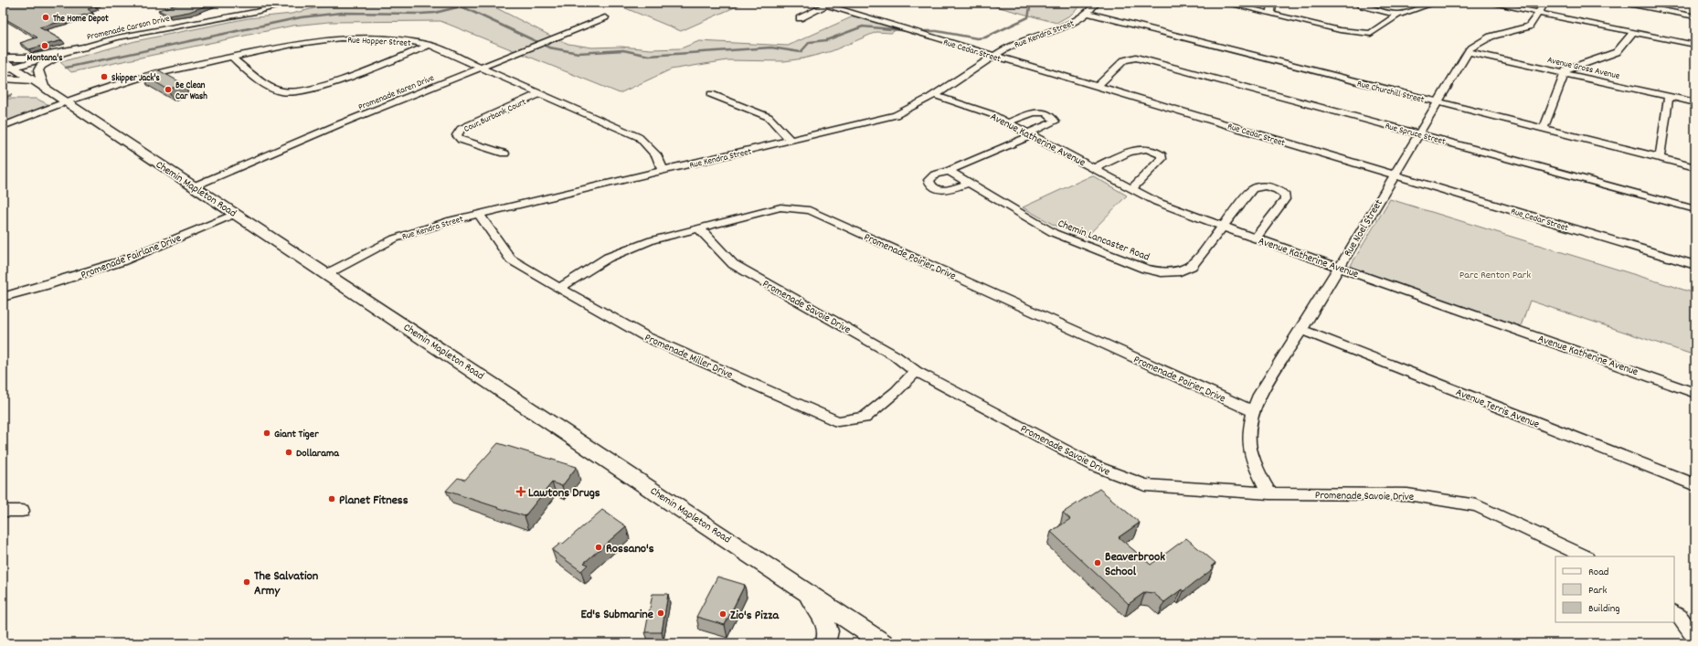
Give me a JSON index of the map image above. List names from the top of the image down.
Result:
{
  "streets": {
    "main road": ["Chemin Mapleton Road"],
    "street": [
      "Promenade Carson Drive",
      "Rue Kendra Street",
      "Rue Hopper Street",
      "Rue Cedar Street",
      "Avenue Gross Avenue",
      "Rue Churchill Street",
      "Promenade Karen Drive",
      "Cour Burbank Court",
      "Rue Spruce Street",
      "Avenue Katherine Avenue",
      "Rue Noel Street",
      "Chemin Lancaster Road",
      "Promenade Fairlane Drive",
      "Promenade Poirier Drive",
      "Promenade Savoie Drive",
      "Promenade Miller Drive",
      "Avenue Terris Avenue"
    ]
  },
  "crossings": [
    ["Promenade Carson Drive", "Chemin Mapleton Road"],
    ["Rue Kendra Street", "Rue Hopper Street"],
    ["Rue Kendra Street", "Rue Cedar Street"],
    ["Rue Kendra Street", "Rue Churchill Street"],
    ["Rue Kendra Street", "Avenue Katherine Avenue"],
    ["Rue Kendra Street", "Chemin Mapleton Road"],
    ["Rue Kendra Street", "Promenade Miller Drive"],
    ["Rue Hopper Street", "Promenade Karen Drive"],
    ["Rue Hopper Street", "Cour Burbank Court"],
    ["Rue Hopper Street", "Chemin Mapleton Road"],
    ["Rue Cedar Street", "Rue Spruce Street"],
    ["Rue Cedar Street", "Rue Noel Street"],
    ["Avenue Gross Avenue", "Rue Noel Street"],
    ["Rue Churchill Street", "Rue Noel Street"],
    ["Promenade Karen Drive", "Chemin Mapleton Road"],
    ["Rue Spruce Street", "Rue Noel Street"],
    ["Avenue Katherine Avenue", "Rue Noel Street"],
    ["Avenue Katherine Avenue", "Chemin Lancaster Road"],
    ["Chemin Mapleton Road", "Promenade Fairlane Drive"],
    ["Rue Noel Street", "Promenade Poirier Drive"],
    ["Rue Noel Street", "Promenade Savoie Drive"],
    ["Rue Noel Street", "Avenue Terris Avenue"],
    ["Promenade Poirier Drive", "Promenade Savoie Drive"],
    ["Promenade Poirier Drive", "Promenade Miller Drive"],
    ["Promenade Savoie Drive", "Promenade Miller Drive"]
  ],
  "parks": ["Parc Renton Park"],
  "places": {
    "other": [
      "The Home Depot",
      "Montana's",
      "Skipper Jack's",
      "Be Clean Car Wash",
      "Giant Tiger",
      "Dollarama",
      "Planet Fitness",
      "Rossano's",
      "Beaverbrook School",
      "The Salvation Army",
      "Ed's Submarine",
      "Zio's Pizza"
    ],
    "health": ["Lawtons Drugs"]
  },
  "legend": ["Road", "Park", "Building"]
}
